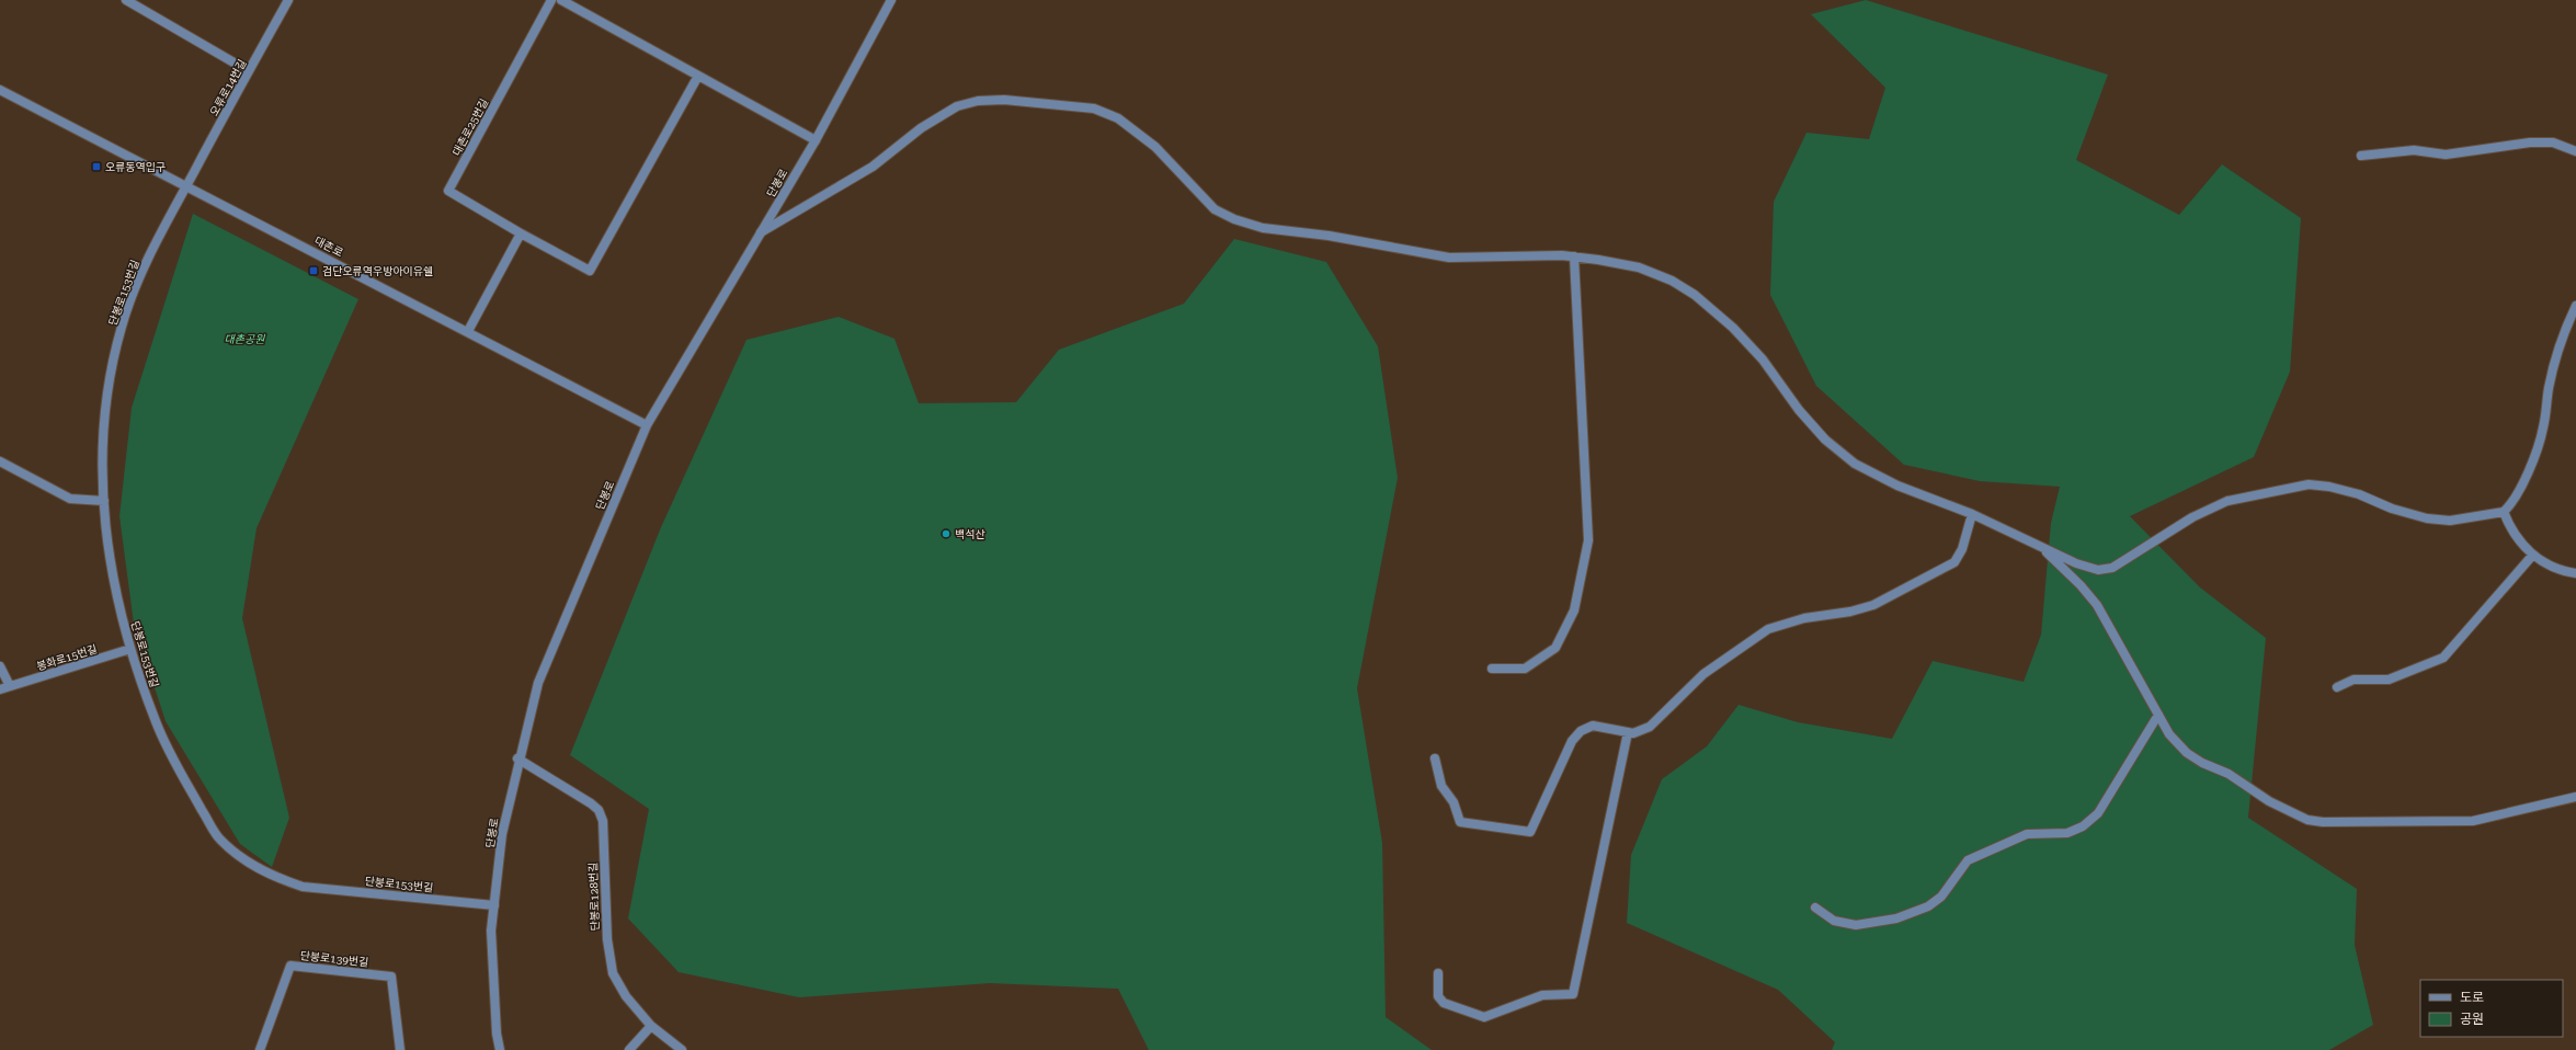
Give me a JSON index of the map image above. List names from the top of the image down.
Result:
{
  "streets": {
    "street": [
      "오류로14번길",
      "대촌로25번길",
      "단봉로",
      "대촌로",
      "단봉로153번길",
      "봉화로15번길",
      "단봉로128번길",
      "단봉로139번길"
    ]
  },
  "crossings": [
    ["오류로14번길", "대촌로"],
    ["오류로14번길", "단봉로153번길"],
    ["단봉로", "대촌로"],
    ["단봉로", "단봉로153번길"],
    ["단봉로", "단봉로128번길"],
    ["대촌로", "단봉로153번길"],
    ["단봉로153번길", "봉화로15번길"]
  ],
  "parks": ["대촌공원"],
  "places": {
    "transit": ["오류동역입구", "검단오류역우방아이유쉘"],
    "other": ["백석산"]
  },
  "legend": ["도로", "공원"]
}
